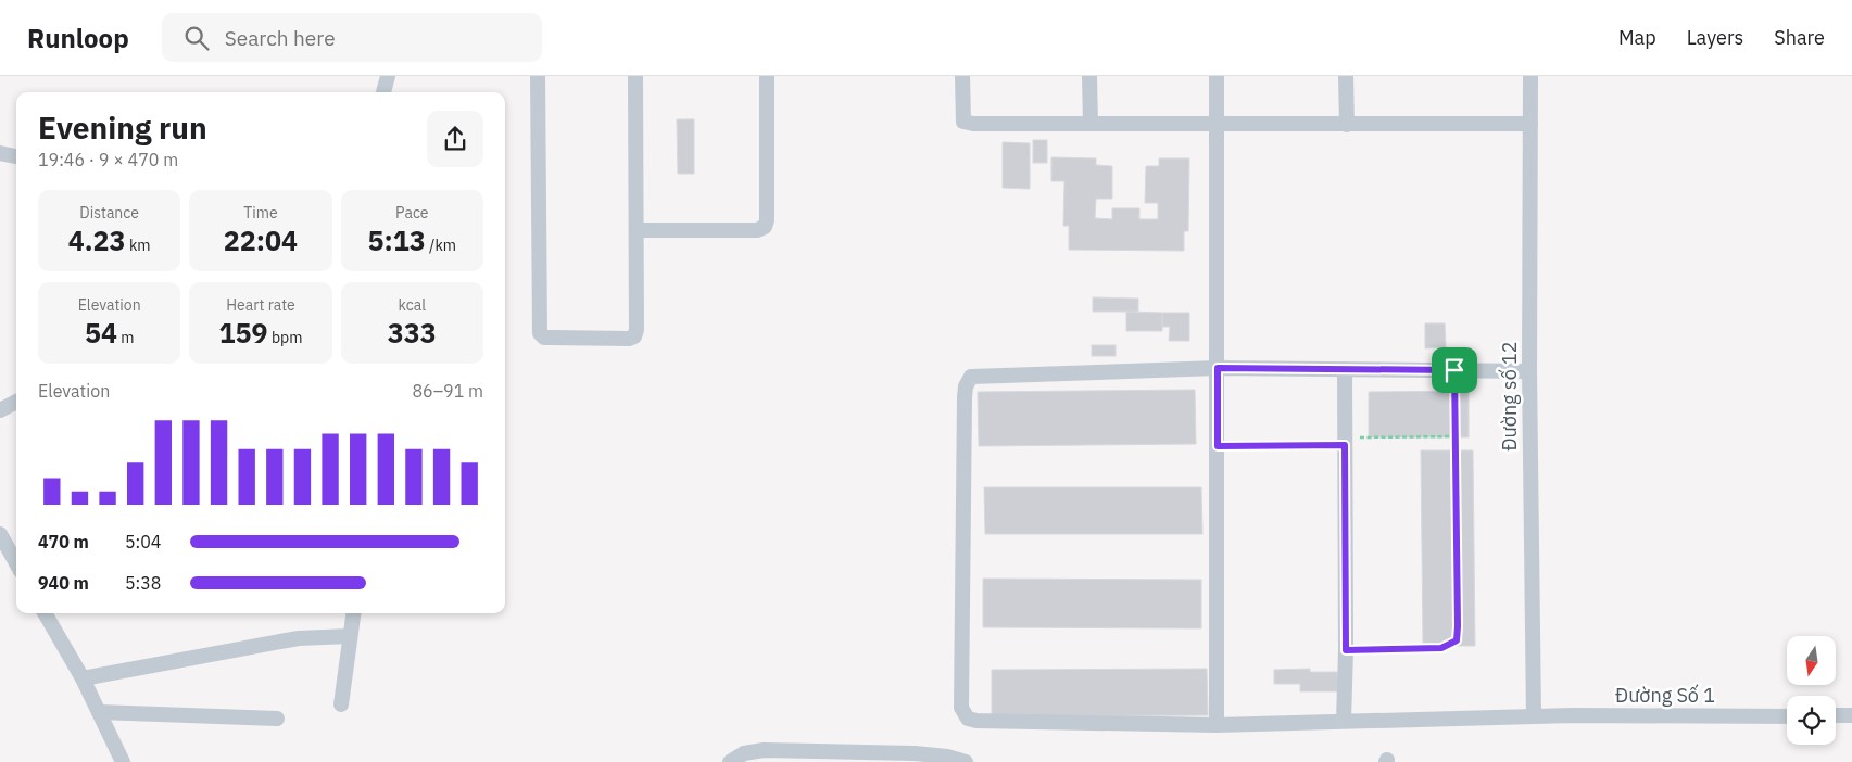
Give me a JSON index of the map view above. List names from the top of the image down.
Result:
{
  "streets": {
    "street": ["Đường số 12", "Đường Số 1"]
  },
  "crossings": [
    ["Đường số 12", "Đường Số 1"]
  ],
  "north": "bottom",
  "page": {
    "header": "Runloop",
    "search": "Search here",
    "nav": ["Map", "Layers", "Share"],
    "heading": ["Evening run", "19:46 · 9 × 470 m"],
    "stats": [
      ["Distance", "4.23 km"],
      ["Time", "22:04"],
      ["Pace", "5:13 /km"],
      ["Elevation", "54 m"],
      ["Heart rate", "159 bpm"],
      ["kcal", "333"]
    ],
    "chart": ["Elevation", "86–91 m"],
    "list": [
      {
        "name": "470 m",
        "note": "5:04"
      },
      {
        "name": "940 m",
        "note": "5:38"
      }
    ]
  }
}
